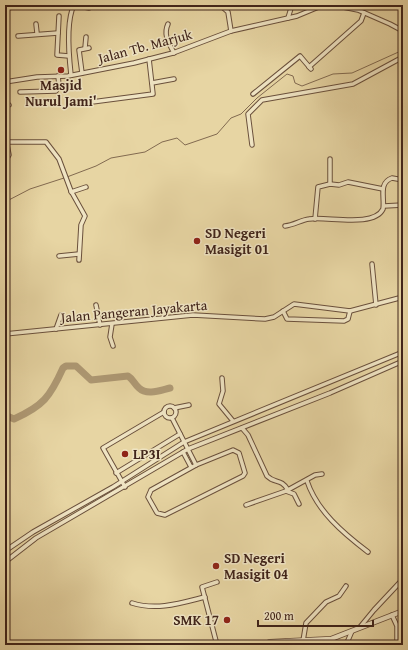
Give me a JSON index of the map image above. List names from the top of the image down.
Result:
{
  "streets": {
    "street": ["Jalan Tb. Marjuk", "Jalan Pangeran Jayakarta"]
  },
  "places": [
    "Masjid Nurul Jami'",
    "SD Negeri Masigit 01",
    "LP3I",
    "SD Negeri Masigit 04",
    "SMK 17"
  ],
  "scale_bar": "200 m"
}
